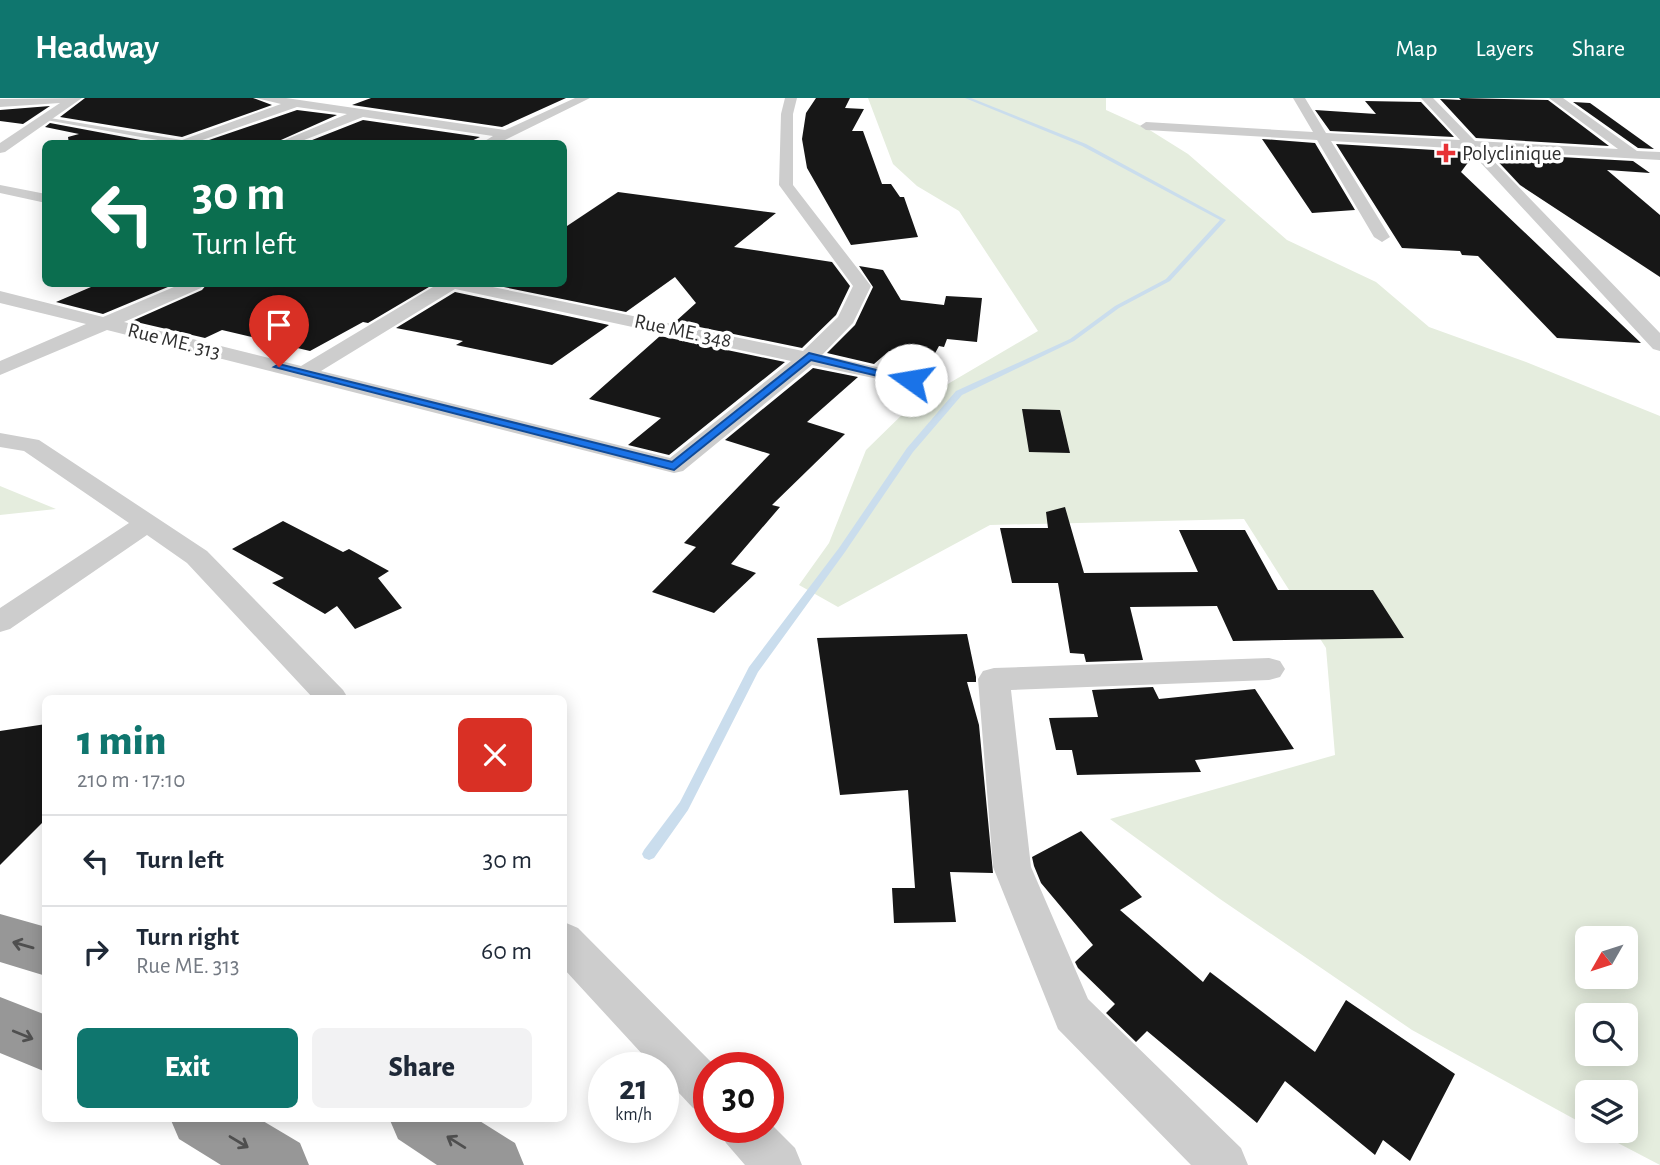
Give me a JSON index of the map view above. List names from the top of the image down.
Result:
{
  "streets": {
    "street": ["Rue ME. 348", "Rue ME. 313"]
  },
  "crossings": [
    ["Rue ME. 348", "Rue ME. 313"]
  ],
  "places": {
    "health": ["Polyclinique"]
  },
  "north": "bottom left",
  "page": {
    "header": "Headway",
    "nav": ["Map", "Layers", "Share"],
    "turn": ["30 m", "Turn left"],
    "heading": ["1 min", "210 m · 17:10"],
    "list": [
      {
        "name": "Turn left",
        "value": "30 m"
      },
      {
        "name": "Turn right",
        "note": "Rue ME. 313",
        "value": "60 m"
      }
    ],
    "buttons": ["Exit", "Share"],
    "speed": "21 km/h",
    "limit": "30"
  }
}
